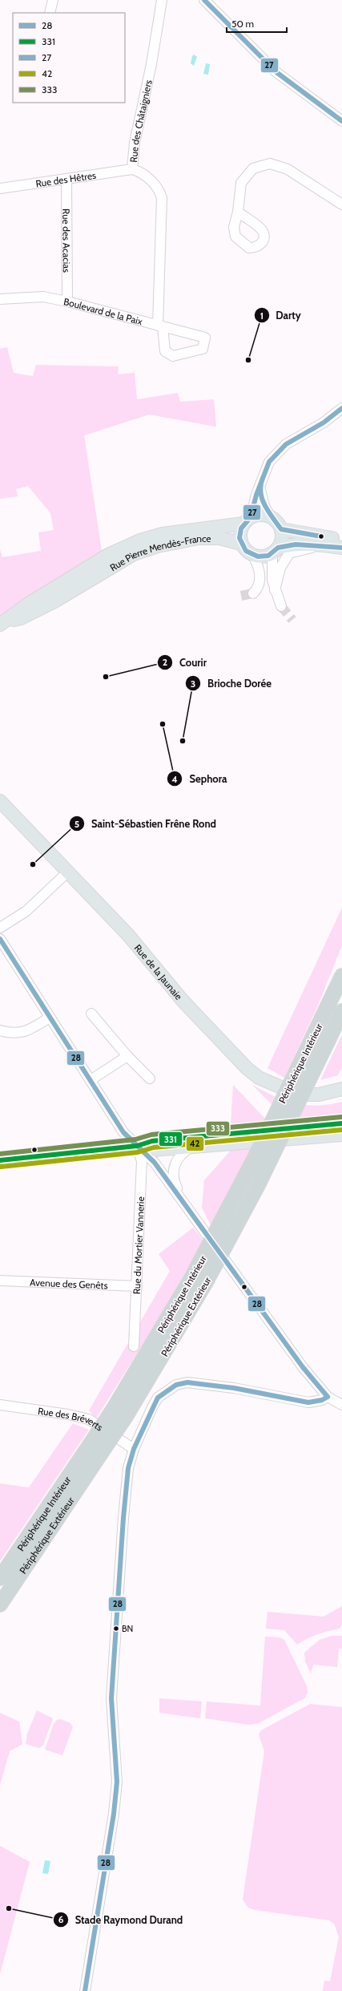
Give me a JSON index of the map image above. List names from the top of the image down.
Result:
{
  "streets": {
    "highway": ["Périphérique Intérieur", "Périphérique Extérieur"],
    "main road": ["Rue Pierre Mendès-France", "Rue de la Jaunaie"],
    "street": [
      "Rue des Châtaigniers",
      "Rue des Hêtres",
      "Rue des Acacias",
      "Boulevard de la Paix",
      "Rue du Mortier Vannerie",
      "Avenue des Genêts",
      "Rue des Bréverts"
    ]
  },
  "crossings": [
    ["Rue des Châtaigniers", "Rue des Hêtres"],
    ["Rue des Châtaigniers", "Boulevard de la Paix"],
    ["Rue des Hêtres", "Rue des Acacias"],
    ["Rue des Acacias", "Boulevard de la Paix"],
    ["Rue du Mortier Vannerie", "Avenue des Genêts"]
  ],
  "places": [
    "Darty",
    "Courir",
    "Sephora",
    "Brioche Dorée",
    "Saint-Sébastien Frêne Rond",
    "BN",
    "Stade Raymond Durand"
  ],
  "lines": [
    "transit line 27",
    "transit line 28",
    "transit line 333",
    "transit line 331",
    "transit line 42"
  ],
  "legend": [
    "28",
    "331",
    "27",
    "42",
    "333"
  ],
  "scale_bar": "50 m"
}
